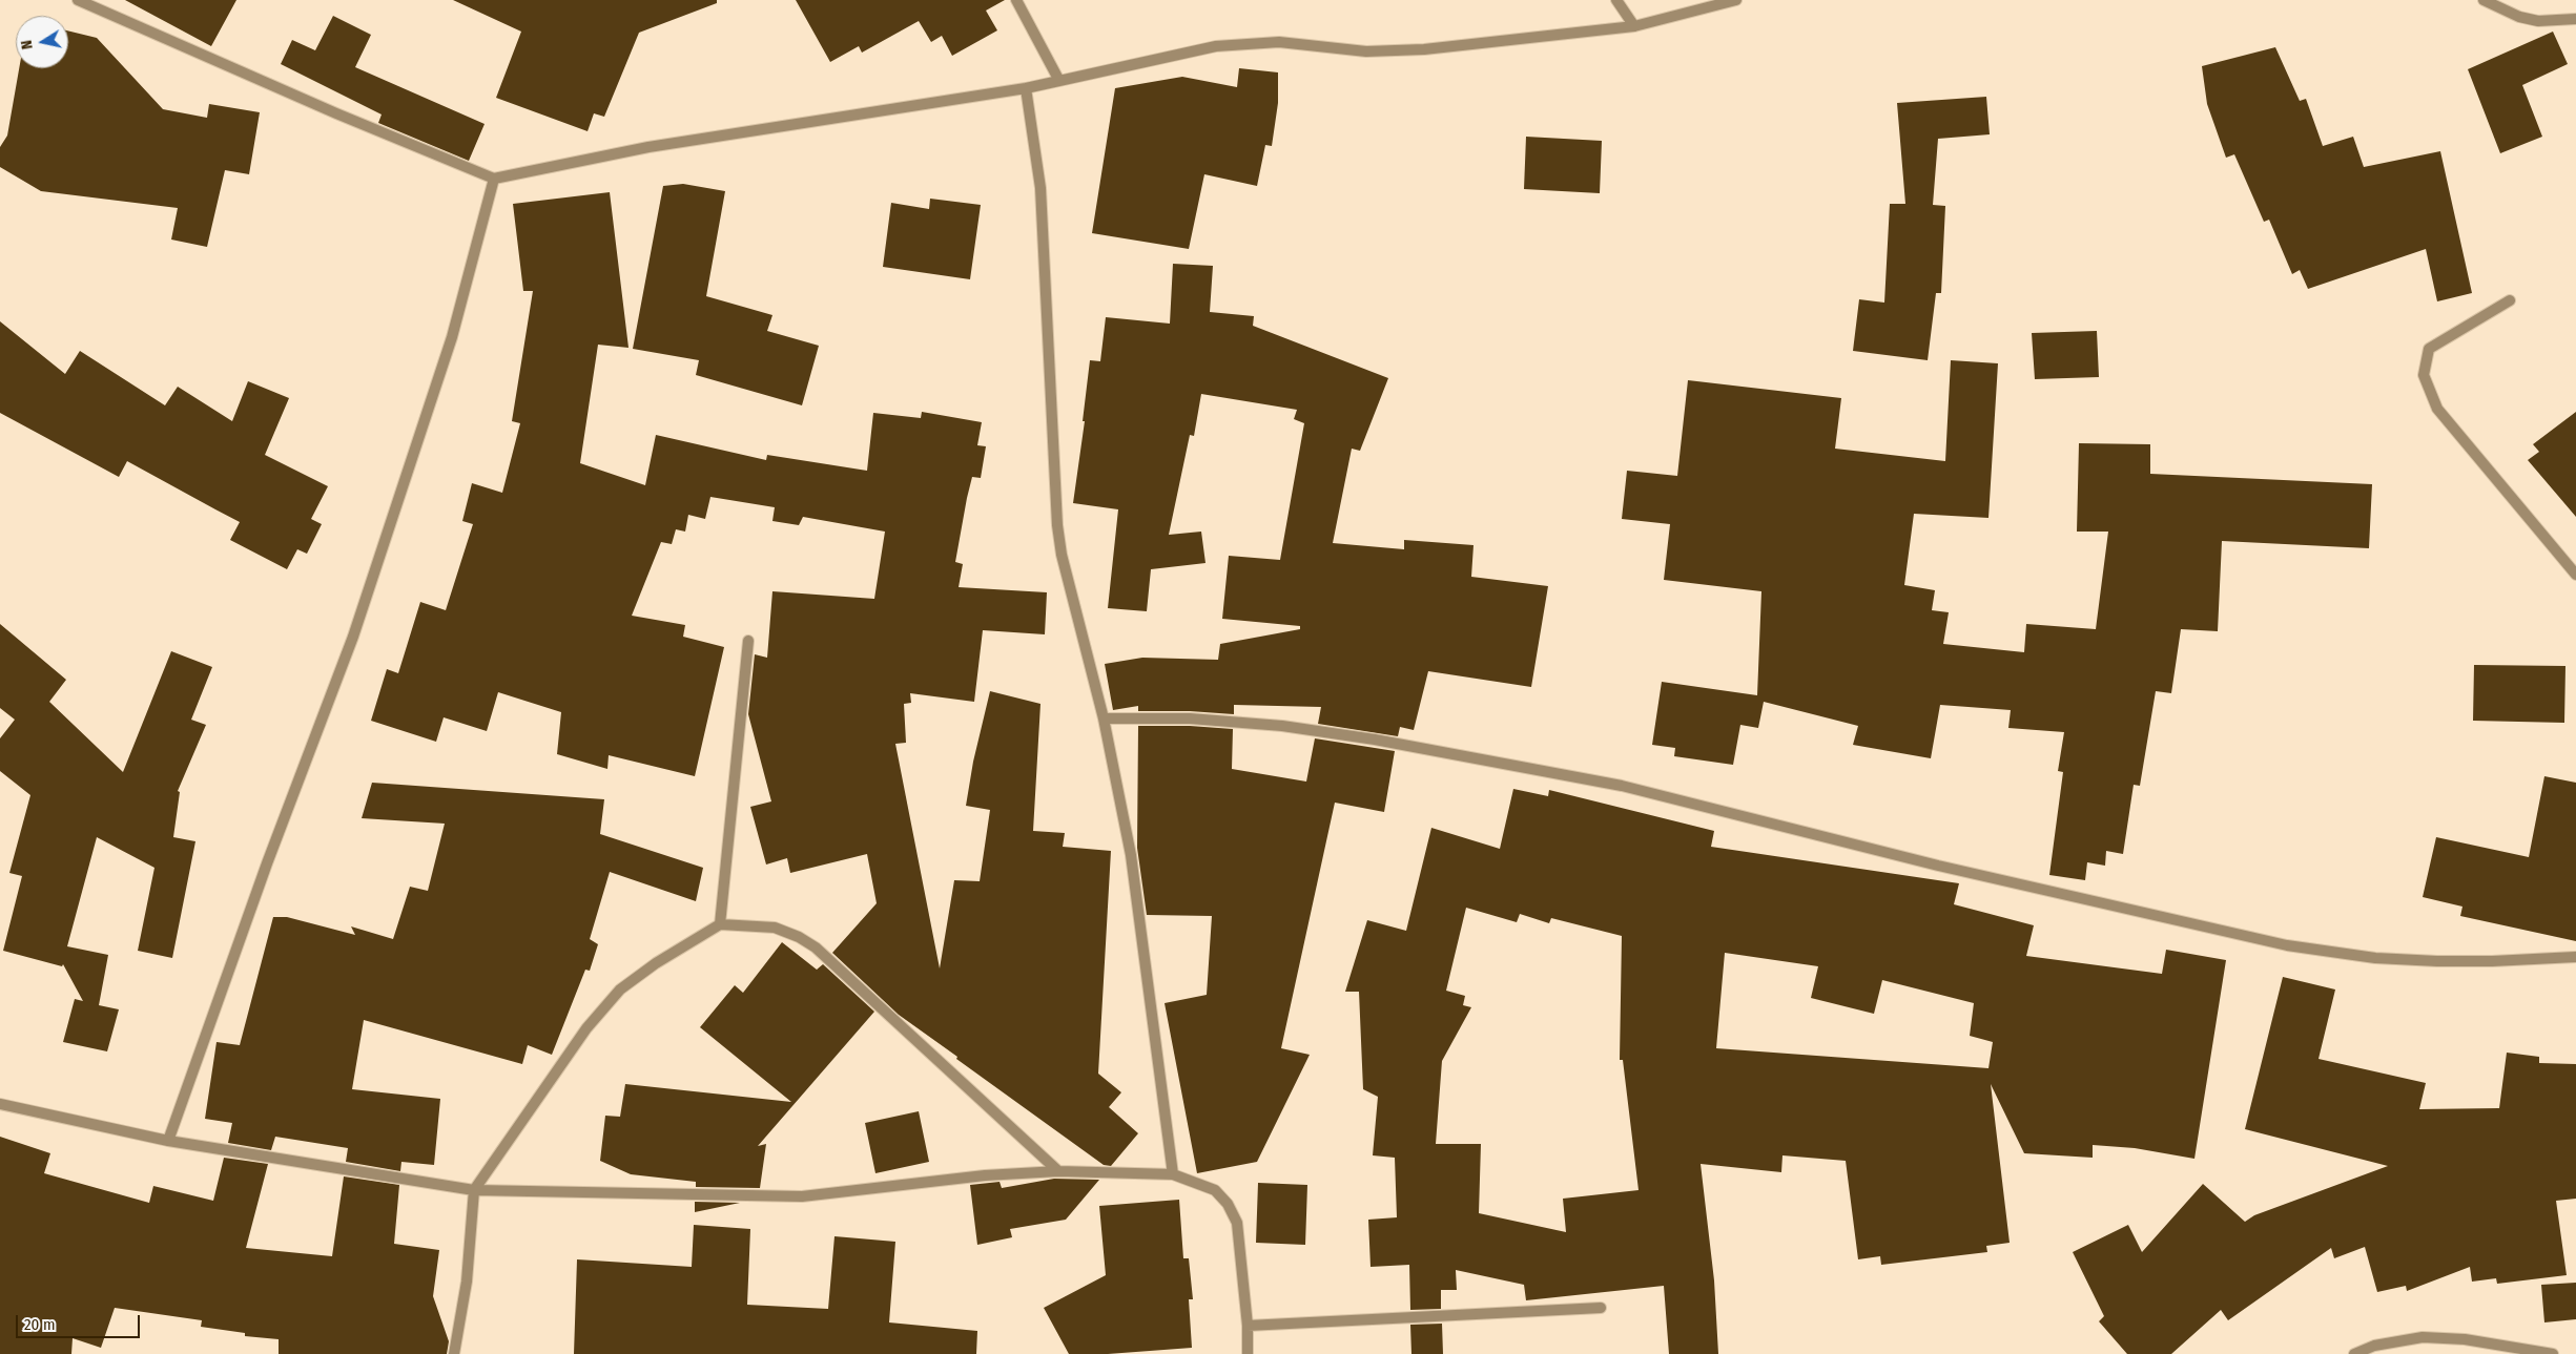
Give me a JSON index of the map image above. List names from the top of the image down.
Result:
{
  "scale_bar": "20 m",
  "north": "left"
}
